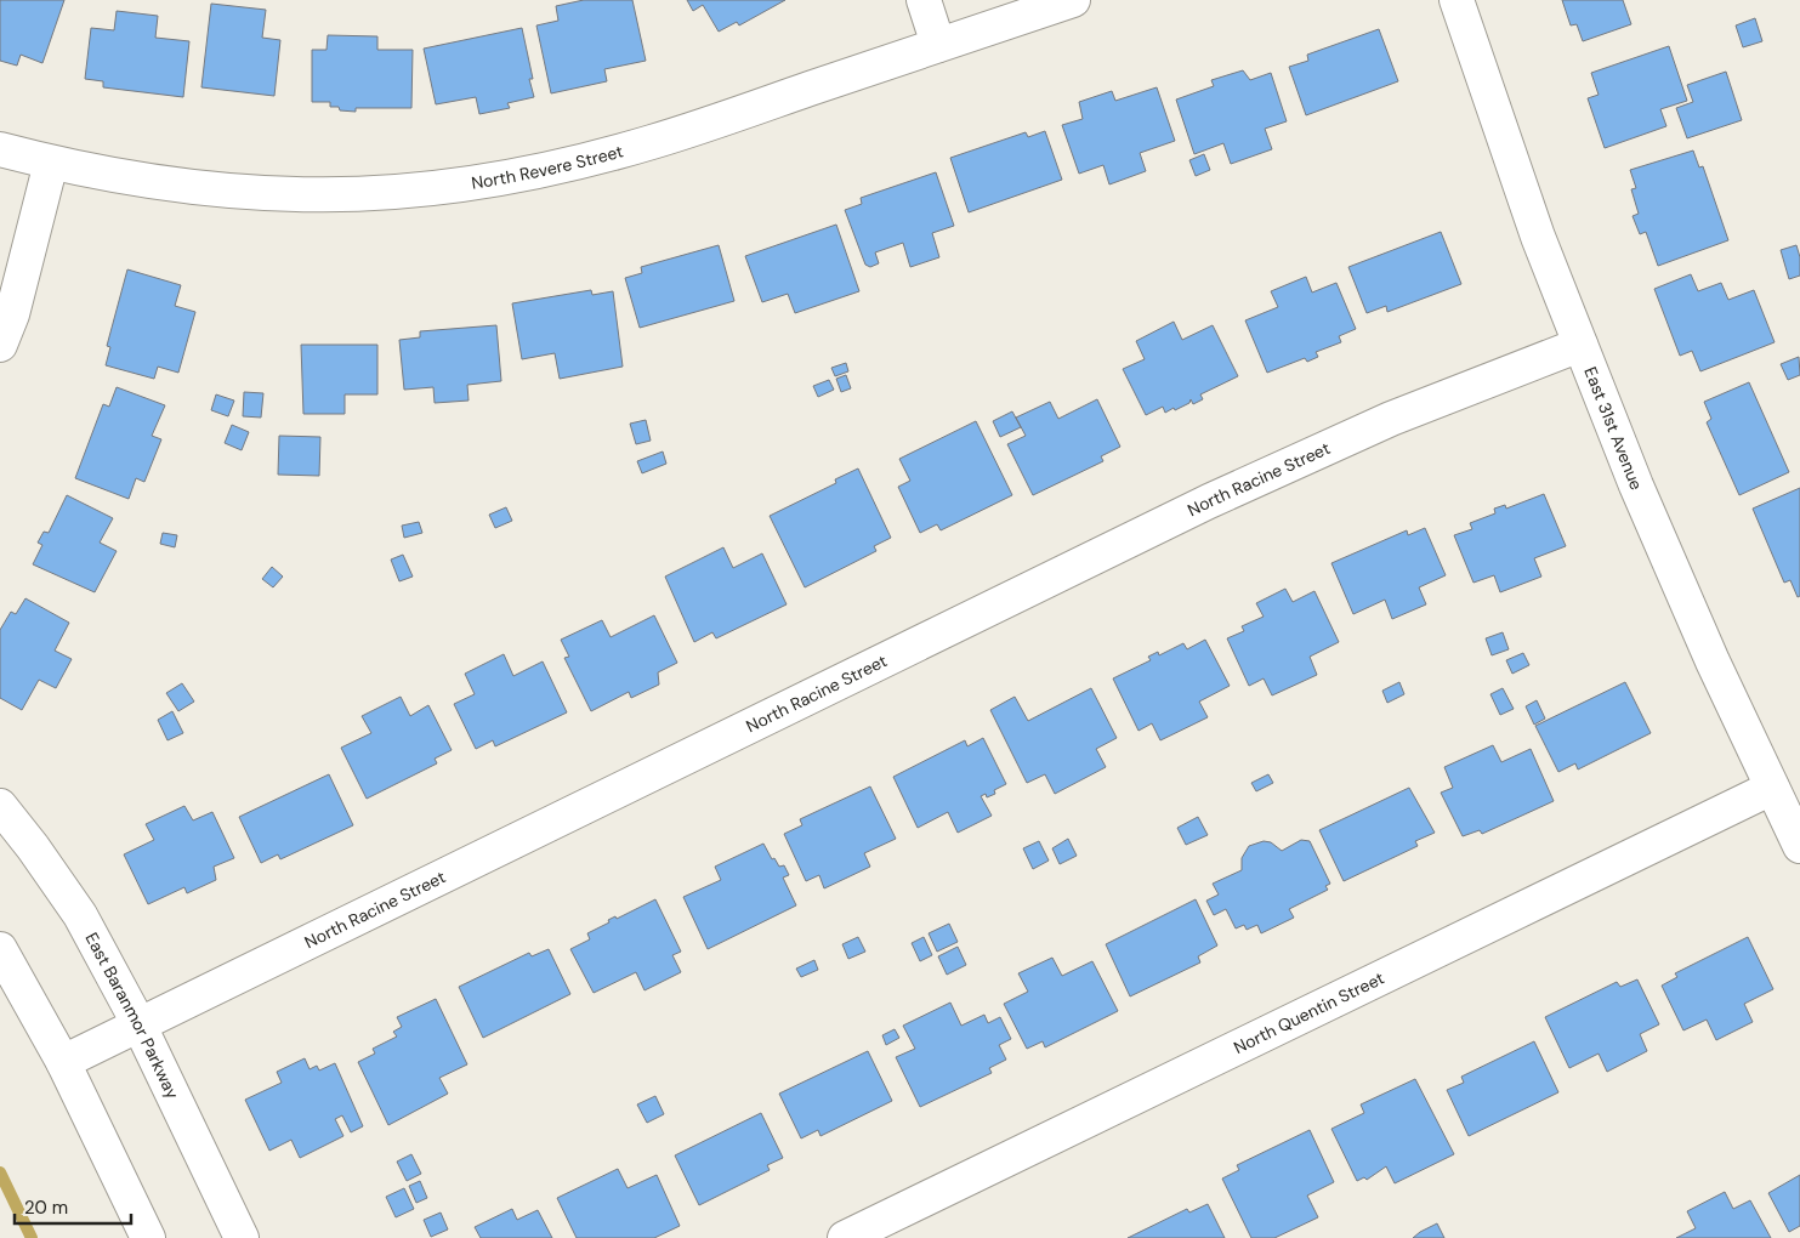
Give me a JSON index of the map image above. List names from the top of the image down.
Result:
{
  "streets": {
    "street": [
      "North Revere Street",
      "East 31st Avenue",
      "North Racine Street",
      "North Quentin Street",
      "East Baranmor Parkway"
    ]
  },
  "crossings": [
    ["East 31st Avenue", "North Racine Street"],
    ["East 31st Avenue", "North Quentin Street"],
    ["North Racine Street", "East Baranmor Parkway"]
  ],
  "scale_bar": "20 m"
}
